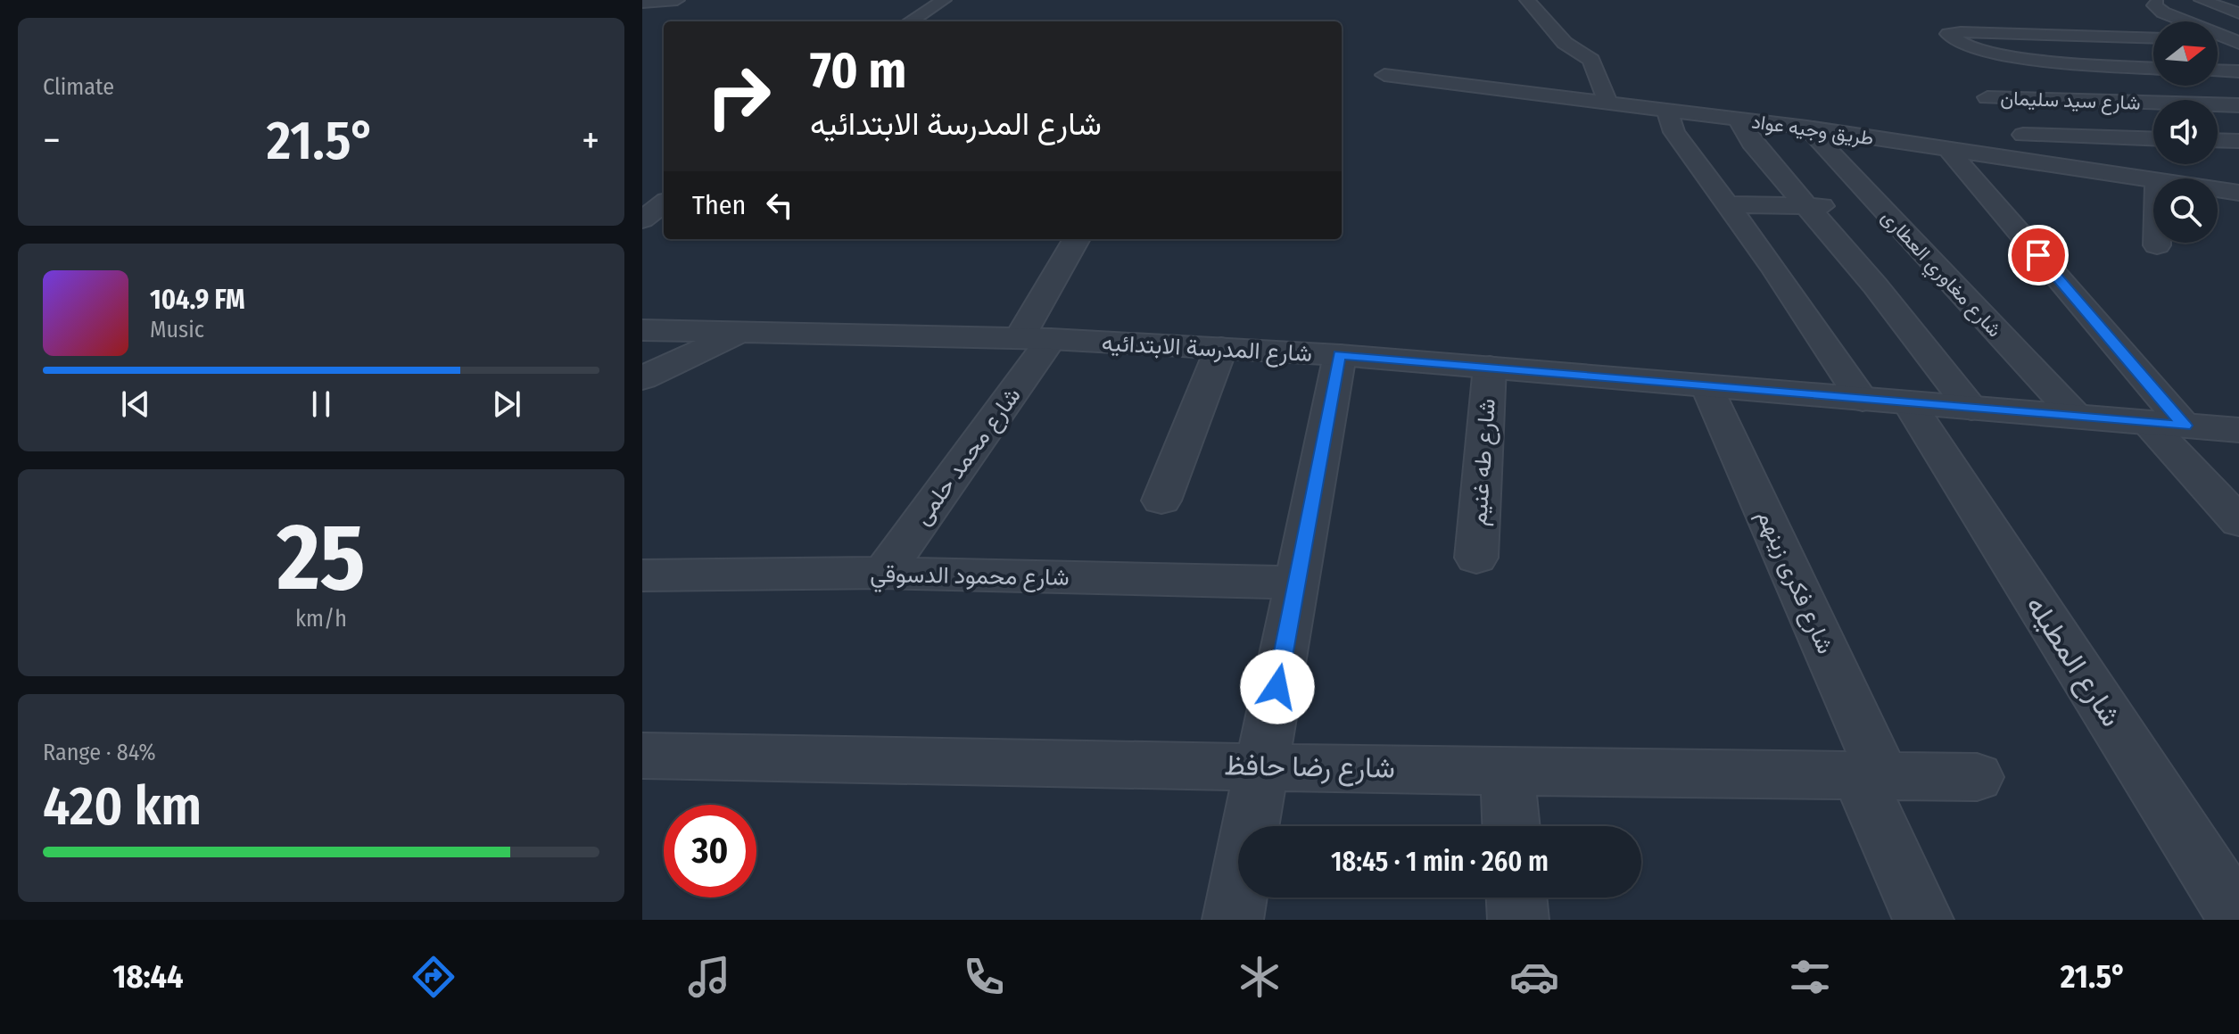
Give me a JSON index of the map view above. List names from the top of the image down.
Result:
{
  "streets": {
    "street": [
      "شارع سيد سليمان",
      "طريق وجيه عواد",
      "شارع مغاوري العطارى",
      "شارع المدرسة الابتدائيه",
      "شارع محمد حلمى",
      "شارع طه غنيم",
      "شارع محمود الدسوقي",
      "شارع فكرى زينهم",
      "شارع المطيله",
      "شارع رضا حافظ"
    ]
  },
  "crossings": [
    ["طريق وجيه عواد", "شارع مغاوري العطارى"],
    ["شارع مغاوري العطارى", "شارع المدرسة الابتدائيه"],
    ["شارع المدرسة الابتدائيه", "شارع محمد حلمى"],
    ["شارع المدرسة الابتدائيه", "شارع طه غنيم"],
    ["شارع المدرسة الابتدائيه", "شارع فكرى زينهم"],
    ["شارع المدرسة الابتدائيه", "شارع المطيله"],
    ["شارع محمد حلمى", "شارع محمود الدسوقي"],
    ["شارع فكرى زينهم", "شارع رضا حافظ"]
  ],
  "north": "right",
  "page": {
    "tile": [
      "Climate",
      ["25", "km/h"],
      ["Range · 84%", "420 km"]
    ],
    "turn": ["70 m", "شارع المدرسة الابتدائيه"],
    "heat": ["−", "21.5°", "+"],
    "then": "Then",
    "song": ["104.9 FM", "Music"],
    "limit": "30",
    "trip": "18:45 · 1 min · 260 m",
    "tabs": ["18:44", "21.5°"]
  }
}
